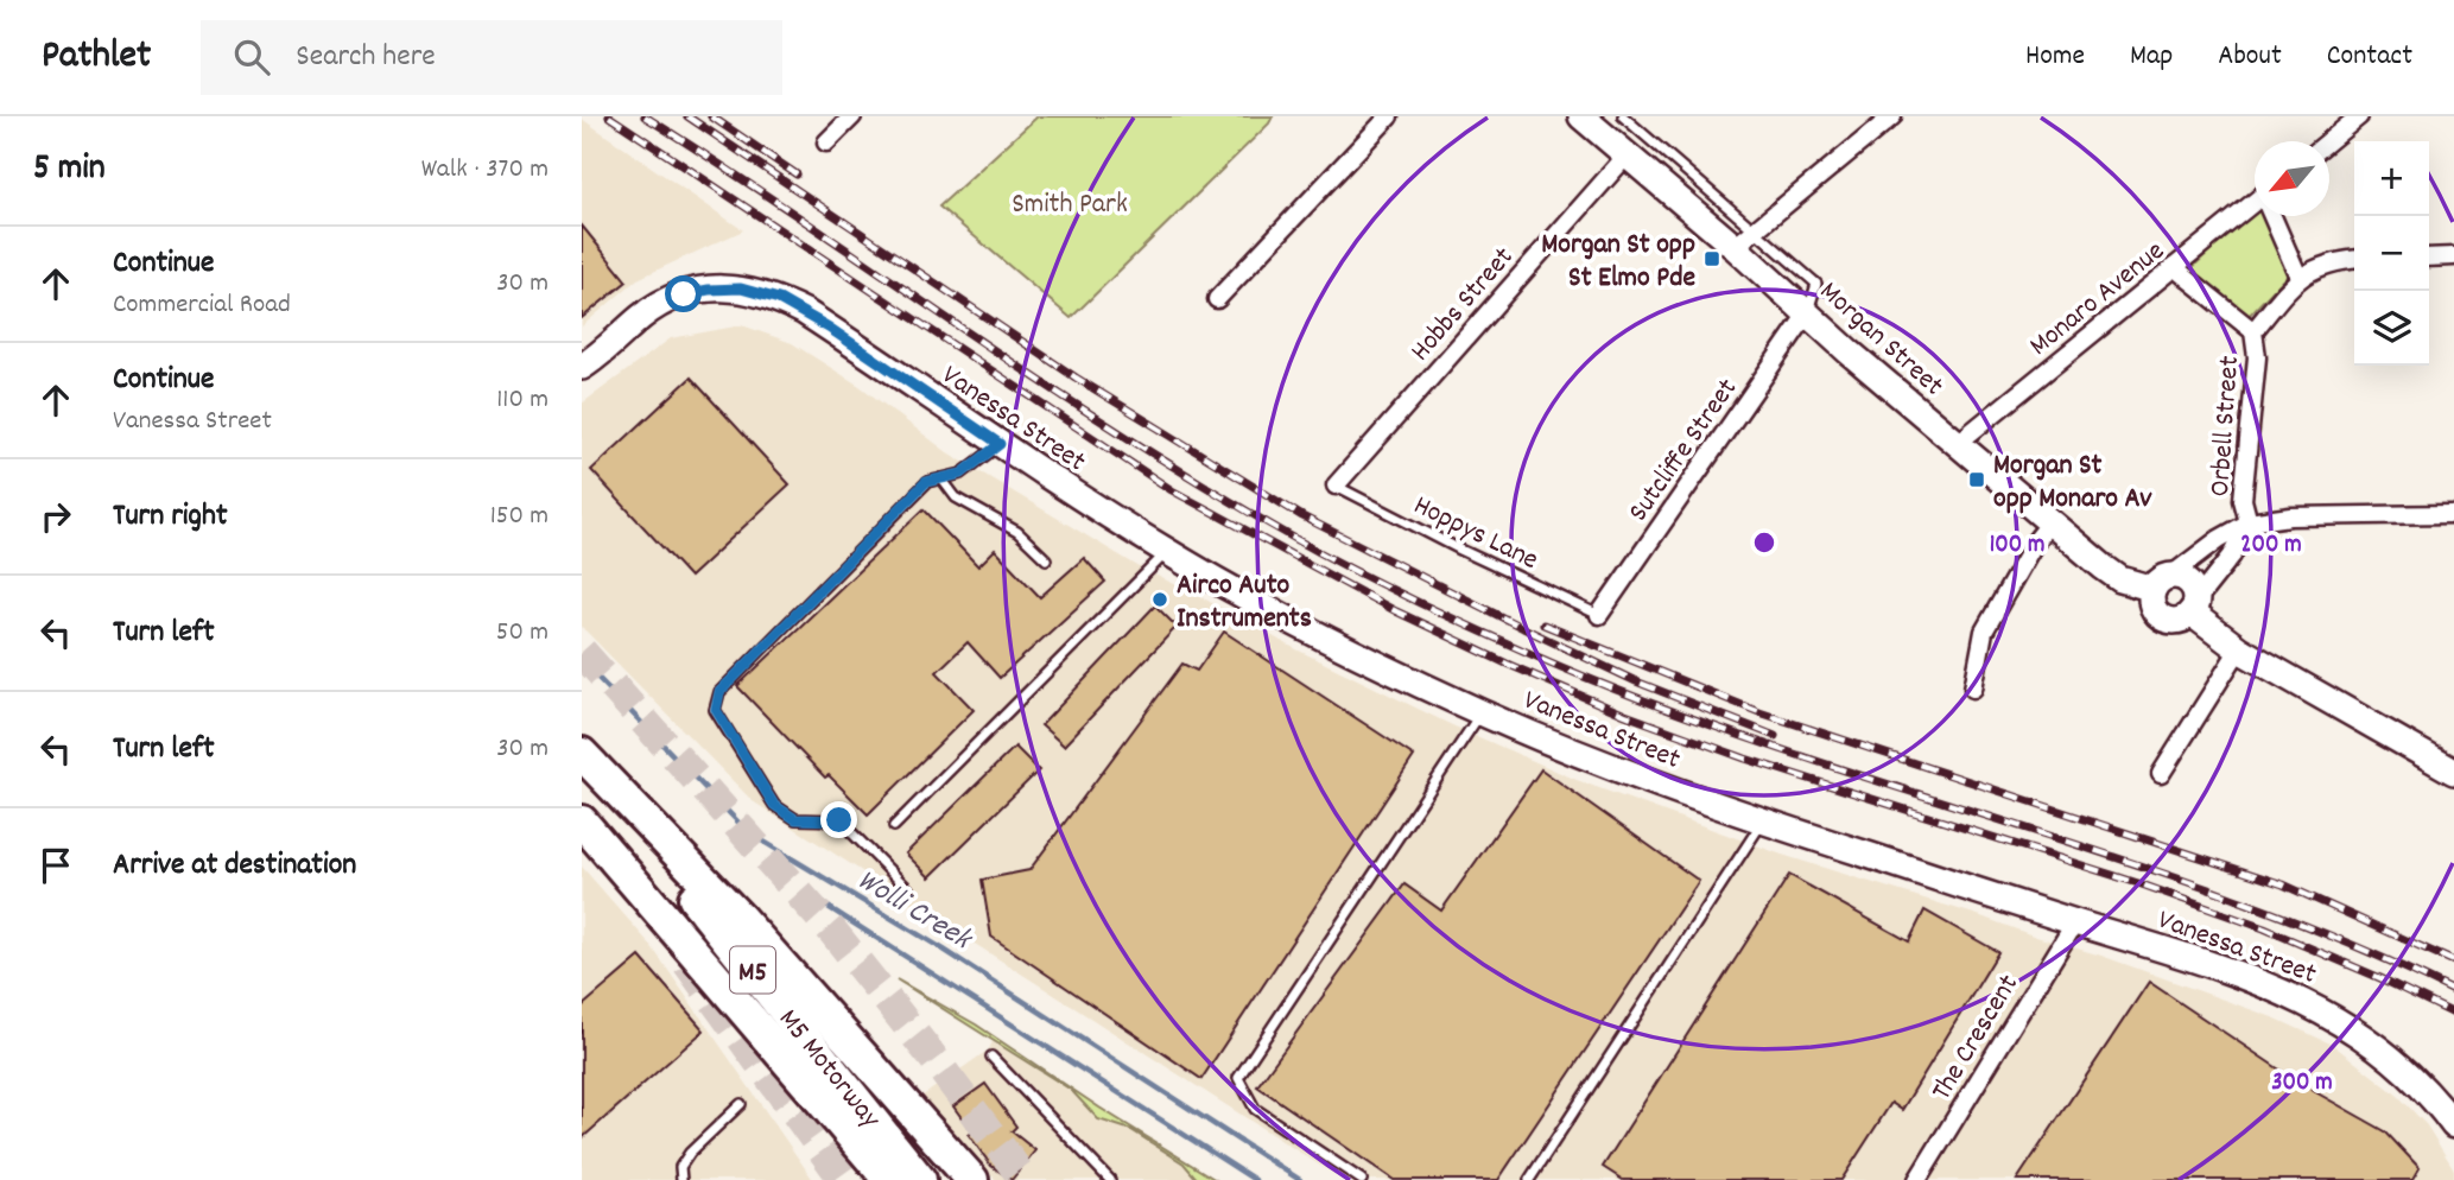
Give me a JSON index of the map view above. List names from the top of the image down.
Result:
{
  "streets": {
    "highway": ["M5", "M5 Motorway"],
    "main road": ["Morgan Street", "Vanessa Street"],
    "street": [
      "Monaro Avenue",
      "Hobbs Street",
      "Orbell Street",
      "Sutcliffe Street",
      "The Crescent"
    ],
    "lane": ["Hoppys Lane"]
  },
  "crossings": [
    ["Monaro Avenue", "Morgan Street"],
    ["Monaro Avenue", "Orbell Street"],
    ["Hobbs Street", "Morgan Street"],
    ["Hobbs Street", "Hoppys Lane"],
    ["Morgan Street", "Orbell Street"],
    ["Morgan Street", "Sutcliffe Street"],
    ["Vanessa Street", "The Crescent"],
    ["Sutcliffe Street", "Hoppys Lane"]
  ],
  "water": ["Wolli Creek"],
  "parks": ["Smith Park"],
  "places": {
    "transit": ["Morgan St opp St Elmo Pde", "Morgan St opp Monaro Av"],
    "other": ["Airco Auto Instruments"]
  },
  "north": "bottom left",
  "page": {
    "header": "Pathlet",
    "search": "Search here",
    "nav": [
      "Home",
      "Map",
      "About",
      "Contact"
    ],
    "heading": ["5 min", "Walk · 370 m"],
    "map_buttons": ["+", "−"],
    "list": [
      ["Continue", "Commercial Road", "30 m"],
      ["Continue", "Vanessa Street", "110 m"],
      ["Turn right", "150 m"],
      ["Turn left", "50 m"],
      ["Turn left", "30 m"],
      "Arrive at destination"
    ]
  },
  "rings": ["100 m", "200 m", "300 m"]
}
